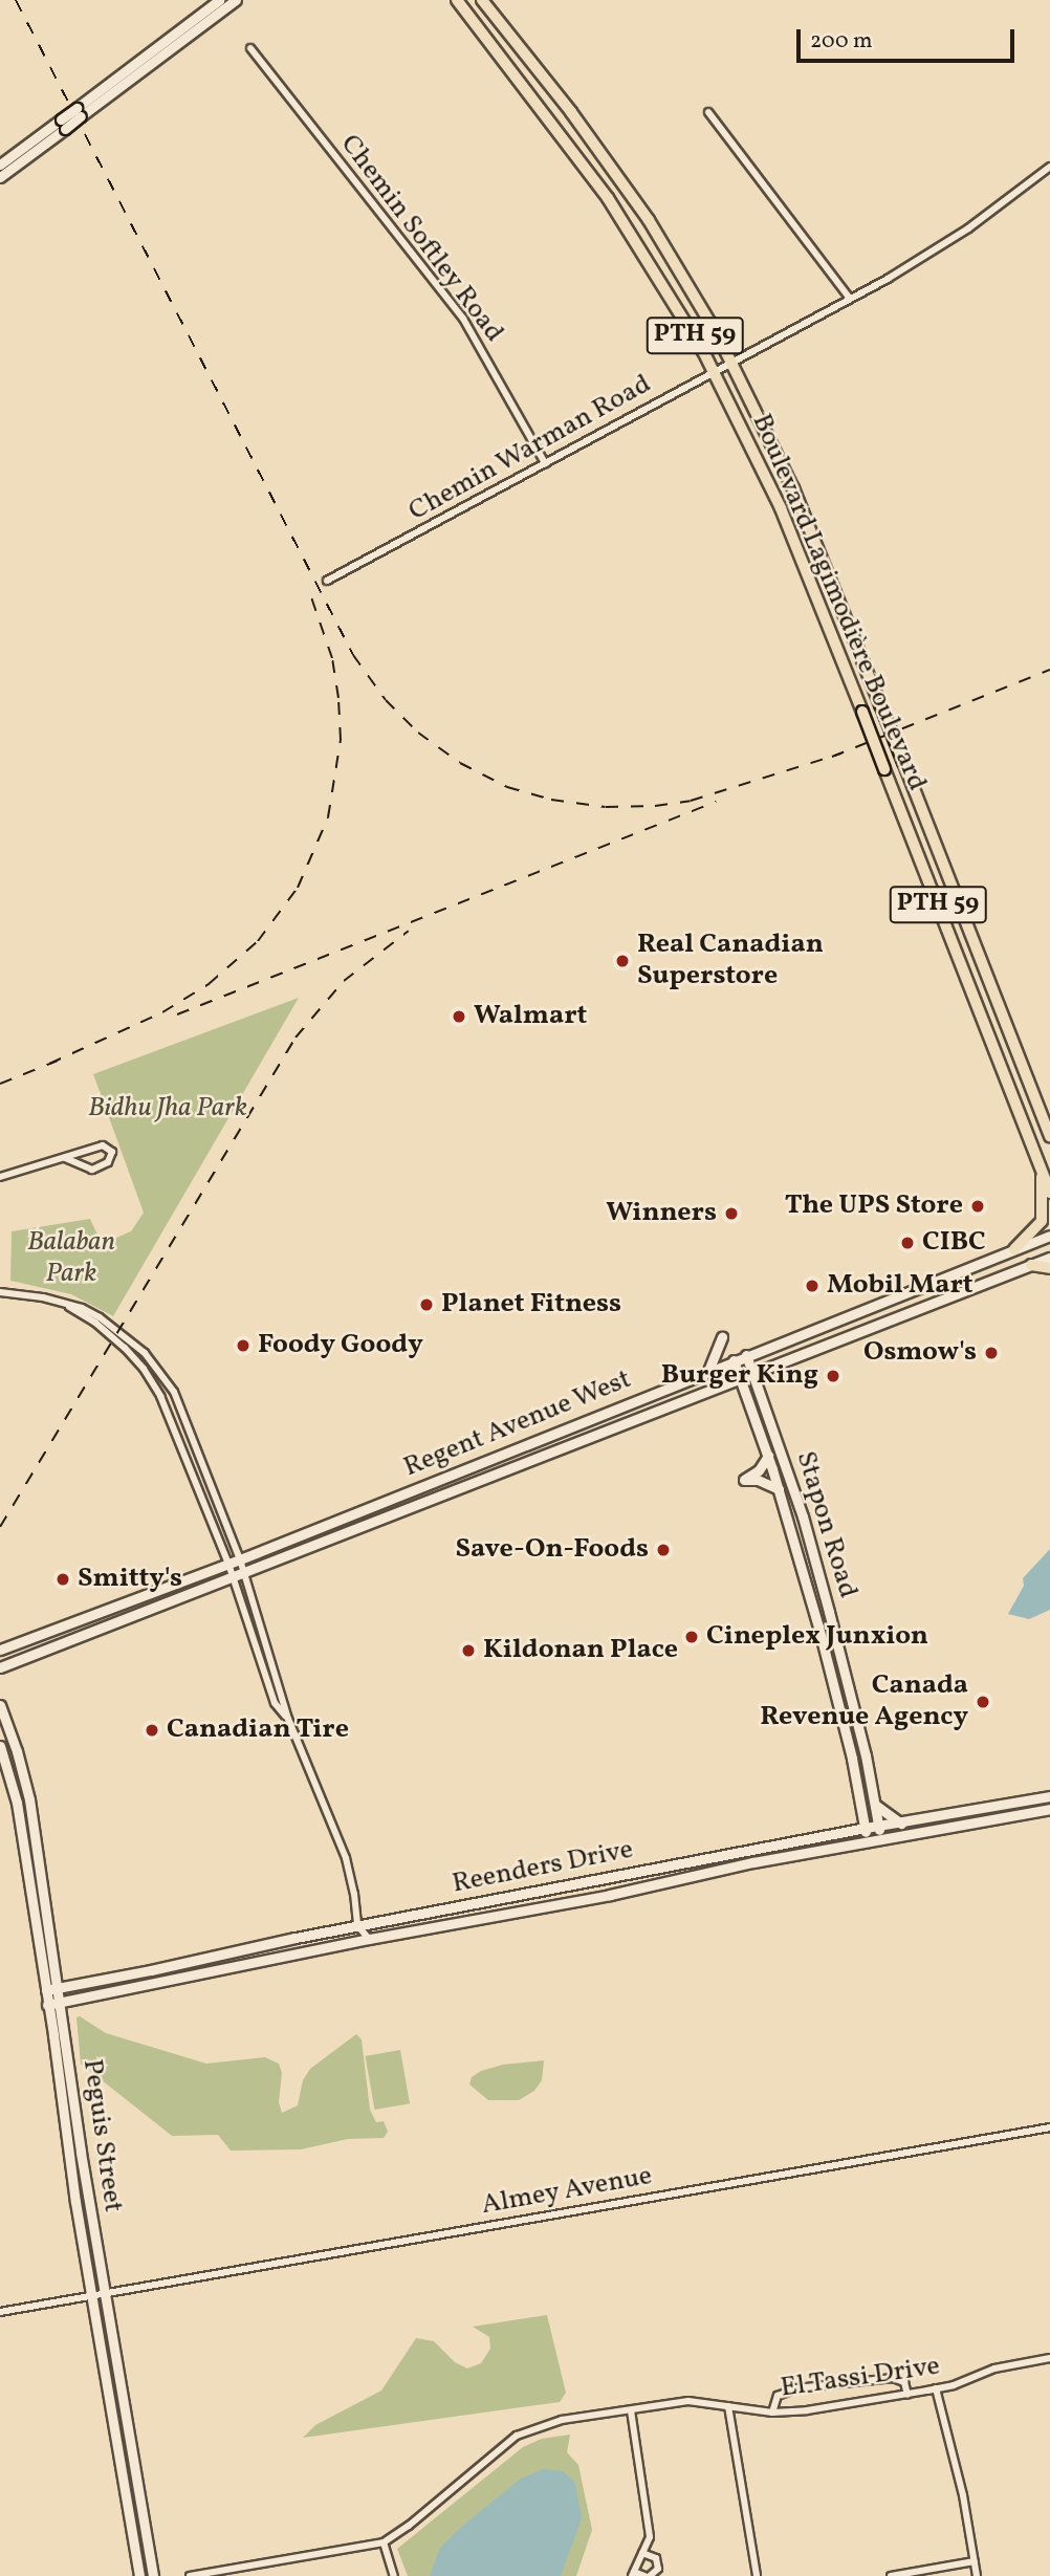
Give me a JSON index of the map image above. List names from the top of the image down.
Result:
{
  "streets": {
    "main road": ["PTH 59", "Boulevard Lagimodière Boulevard"],
    "street": [
      "Chemin Softley Road",
      "Chemin Warman Road",
      "Regent Avenue West",
      "Stapon Road",
      "Reenders Drive",
      "Peguis Street",
      "Almey Avenue",
      "El Tassi Drive"
    ]
  },
  "crossings": [
    ["Chemin Softley Road", "Chemin Warman Road"],
    ["Chemin Warman Road", "Boulevard Lagimodière Boulevard"],
    ["Regent Avenue West", "Stapon Road"],
    ["Stapon Road", "Reenders Drive"],
    ["Reenders Drive", "Peguis Street"],
    ["Peguis Street", "Almey Avenue"]
  ],
  "parks": ["Bidhu Jha Park", "Balaban Park"],
  "places": [
    "Real Canadian Superstore",
    "Walmart",
    "The UPS Store",
    "Winners",
    "CIBC",
    "Mobil Mart",
    "Planet Fitness",
    "Foody Goody",
    "Osmow's",
    "Burger King",
    "Save-On-Foods",
    "Smitty's",
    "Cineplex Junxion",
    "Kildonan Place",
    "Canada Revenue Agency",
    "Canadian Tire"
  ],
  "scale_bar": "200 m"
}
